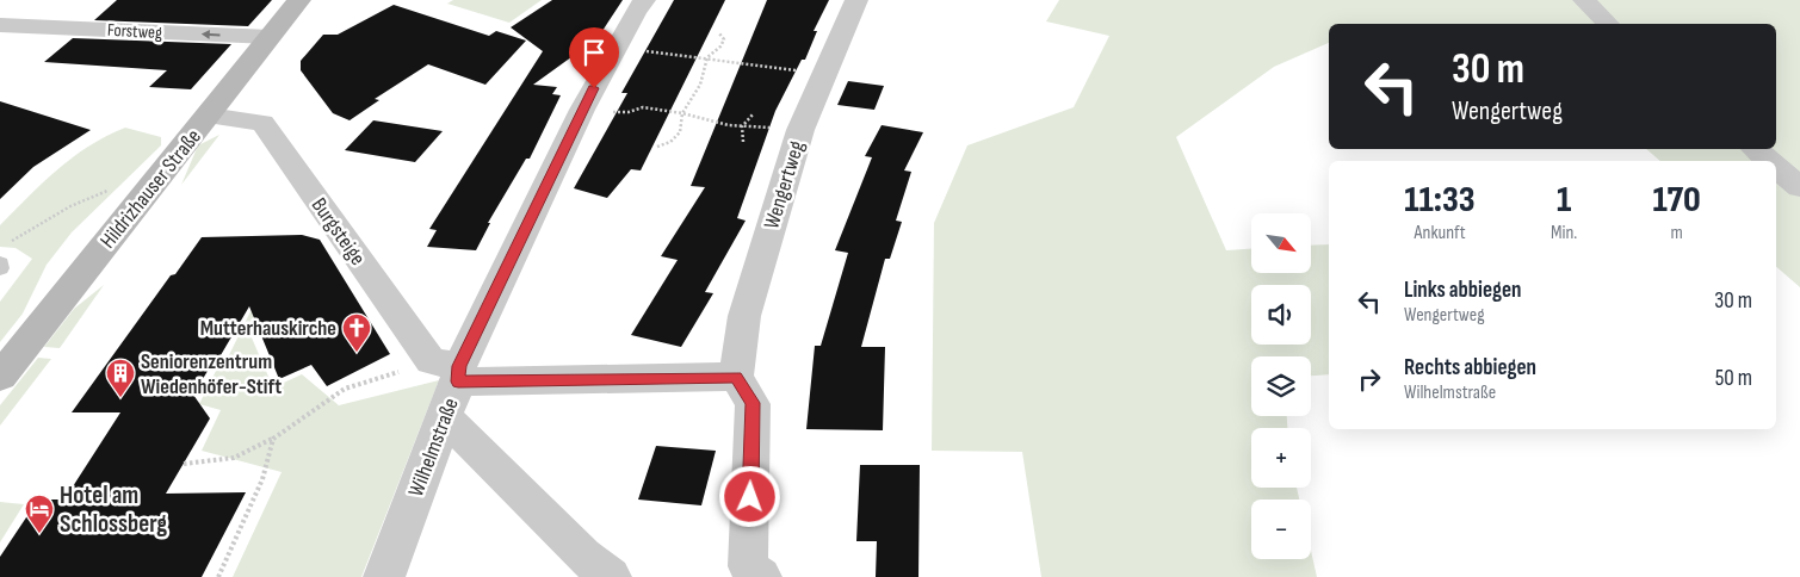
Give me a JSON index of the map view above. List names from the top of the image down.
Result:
{
  "streets": {
    "main road": ["Hildrizhauser Straße"],
    "street": [
      "Forstweg",
      "Wengertweg",
      "Burgsteige",
      "Wilhelmstraße"
    ]
  },
  "crossings": [
    ["Forstweg", "Hildrizhauser Straße"],
    ["Hildrizhauser Straße", "Burgsteige"],
    ["Burgsteige", "Wilhelmstraße"]
  ],
  "one_way": ["Forstweg"],
  "places": {
    "church": ["Mutterhauskirche"],
    "building": ["Seniorenzentrum Wiedenhöfer-Stift"],
    "hotel": ["Hotel am Schlossberg"]
  },
  "north": "bottom right",
  "page": {
    "turn": ["30 m", "Wengertweg"],
    "eta": [
      "11:33",
      "Ankunft",
      "1",
      "Min.",
      "170",
      "m"
    ],
    "map_buttons": ["+", "−"],
    "list": [
      {
        "name": "Links abbiegen",
        "note": "Wengertweg",
        "value": "30 m"
      },
      {
        "name": "Rechts abbiegen",
        "note": "Wilhelmstraße",
        "value": "50 m"
      }
    ]
  }
}
